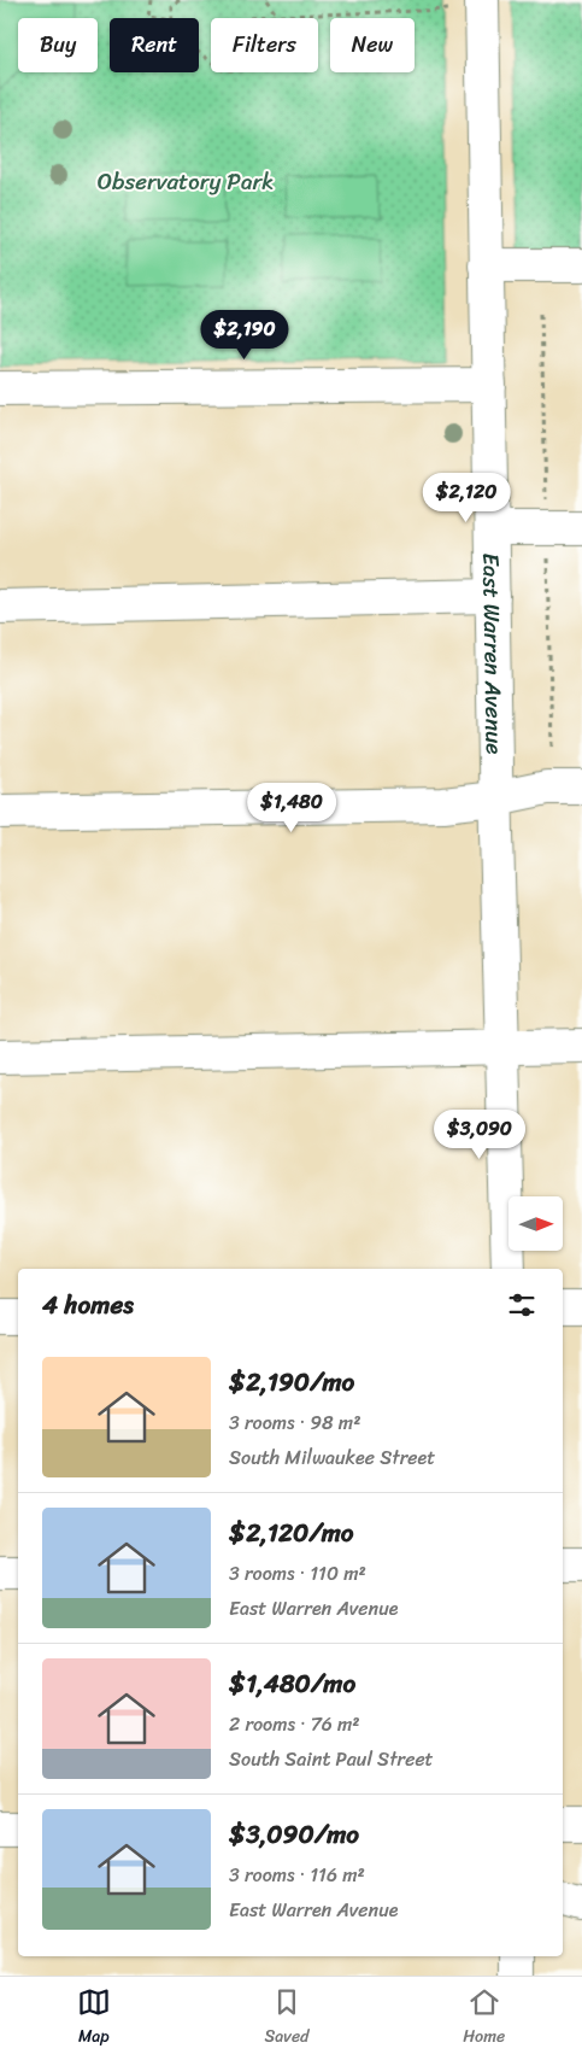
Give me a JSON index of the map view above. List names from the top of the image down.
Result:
{
  "streets": {
    "street": ["East Warren Avenue"]
  },
  "parks": ["Observatory Park"],
  "north": "right",
  "page": {
    "chip": [
      "Buy",
      "Rent",
      "Filters",
      "New"
    ],
    "price": [
      "$2,190",
      "$2,120",
      "$1,480",
      "$3,090"
    ],
    "heading": "4 homes",
    "list": [
      {
        "name": "$2,190/mo",
        "note": "3 rooms · 98 m² · South Milwaukee Street"
      },
      {
        "name": "$2,120/mo",
        "note": "3 rooms · 110 m² · East Warren Avenue"
      },
      {
        "name": "$1,480/mo",
        "note": "2 rooms · 76 m² · South Saint Paul Street"
      },
      {
        "name": "$3,090/mo",
        "note": "3 rooms · 116 m² · East Warren Avenue"
      }
    ],
    "tabs": ["Map", "Saved", "Home"]
  }
}
